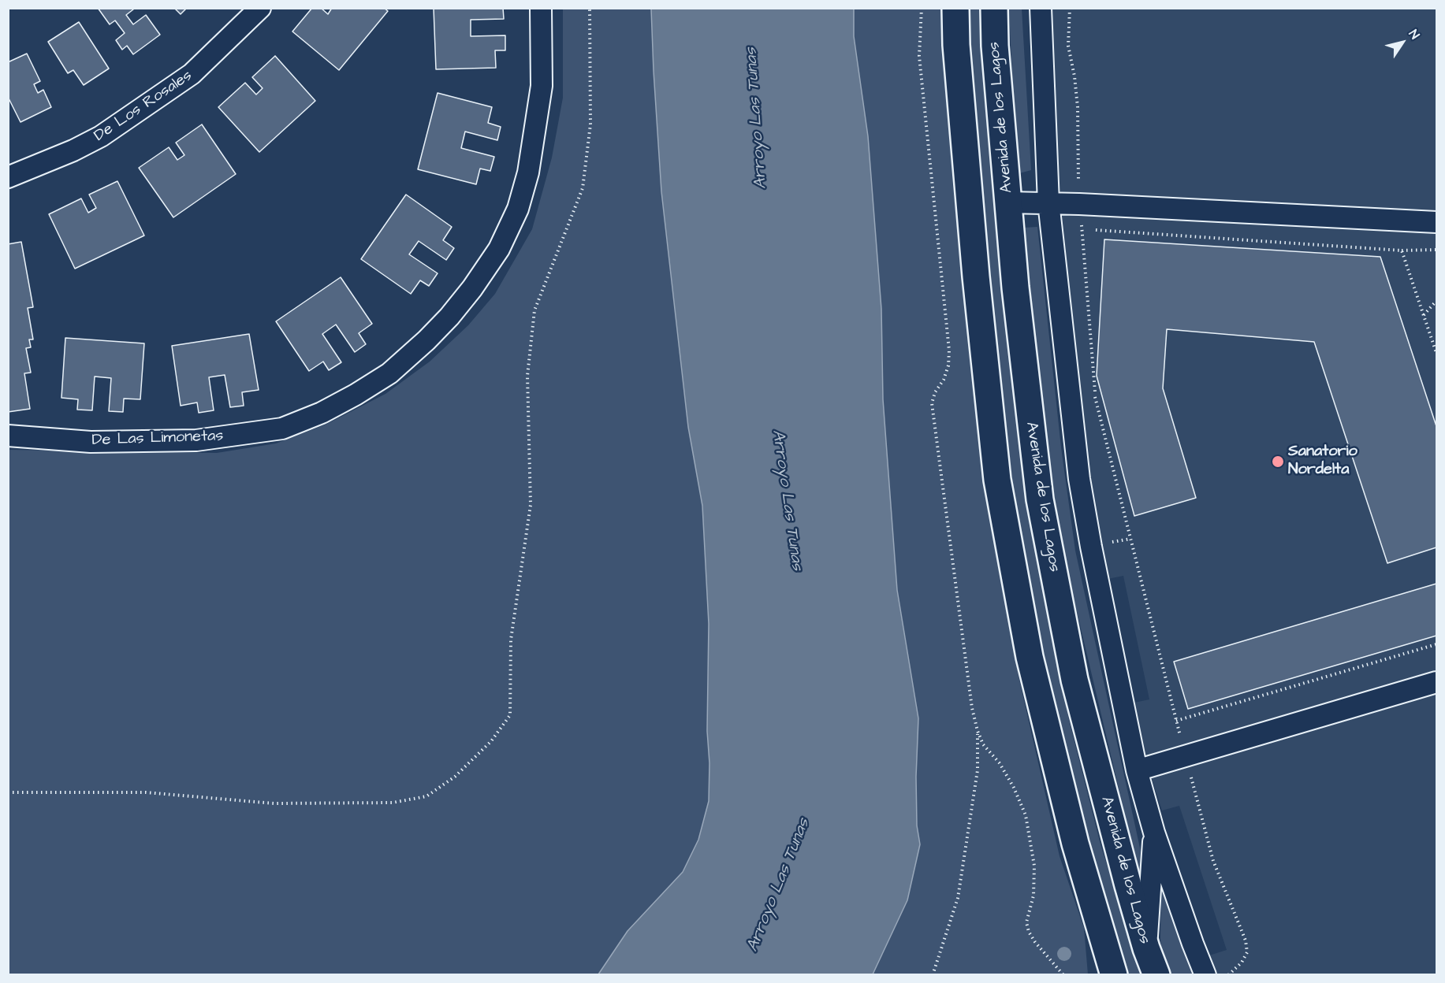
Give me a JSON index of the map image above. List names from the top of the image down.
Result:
{
  "streets": {
    "street": ["De Los Rosales", "Avenida de los Lagos", "De Las Limonetas"]
  },
  "water": ["Arroyo Las Tunas"],
  "places": ["Sanatorio Nordelta"],
  "north": "top right"
}
